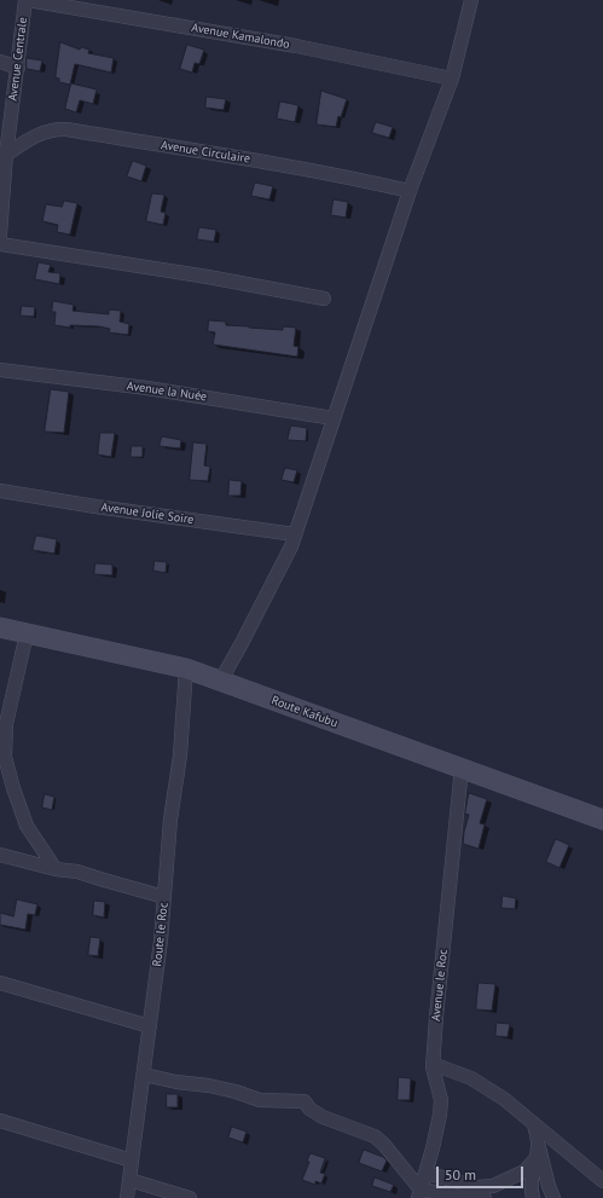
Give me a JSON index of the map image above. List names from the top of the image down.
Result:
{
  "streets": {
    "main road": ["Route Kafubu"],
    "street": [
      "Avenue Kamalondo",
      "Avenue Centrale",
      "Avenue Circulaire",
      "Avenue la Nuée",
      "Avenue Jolie Soire",
      "Route le Roc",
      "Avenue le Roc"
    ]
  },
  "crossings": [
    ["Avenue Kamalondo", "Avenue Centrale"],
    ["Avenue Centrale", "Avenue Circulaire"],
    ["Route Kafubu", "Route le Roc"],
    ["Route Kafubu", "Avenue le Roc"]
  ],
  "scale_bar": "50 m"
}
